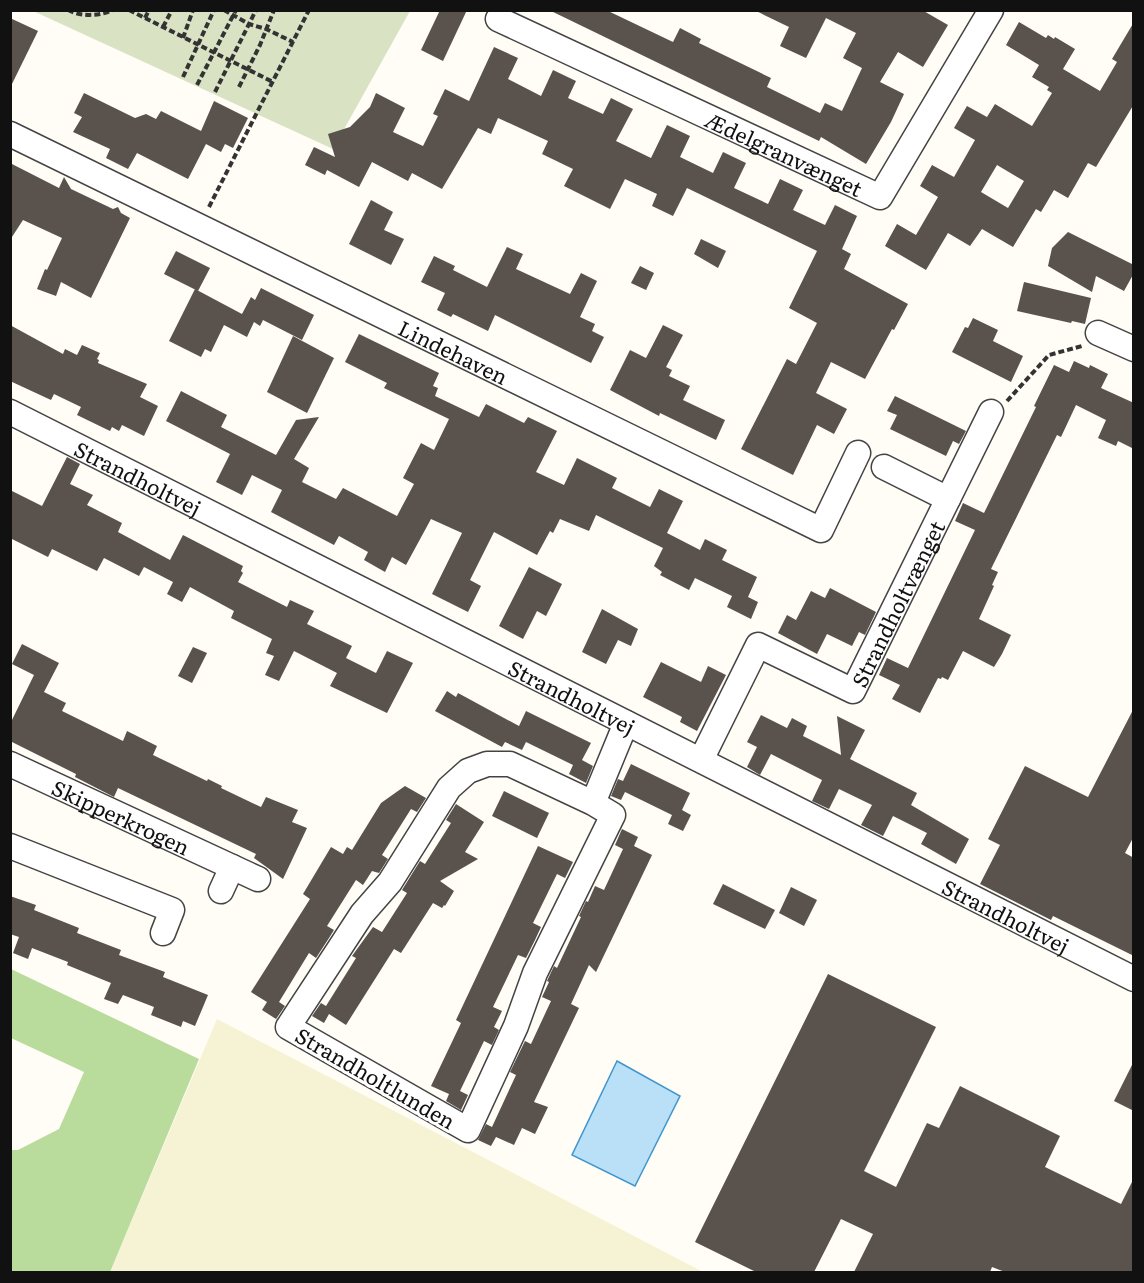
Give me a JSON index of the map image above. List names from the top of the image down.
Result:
{
  "streets": {
    "street": [
      "Ædelgranvænget",
      "Lindehaven",
      "Strandholtvej",
      "Strandholtvænget",
      "Skipperkrogen",
      "Strandholtlunden"
    ]
  },
  "crossings": [
    ["Strandholtvej", "Strandholtvænget"]
  ]
}
